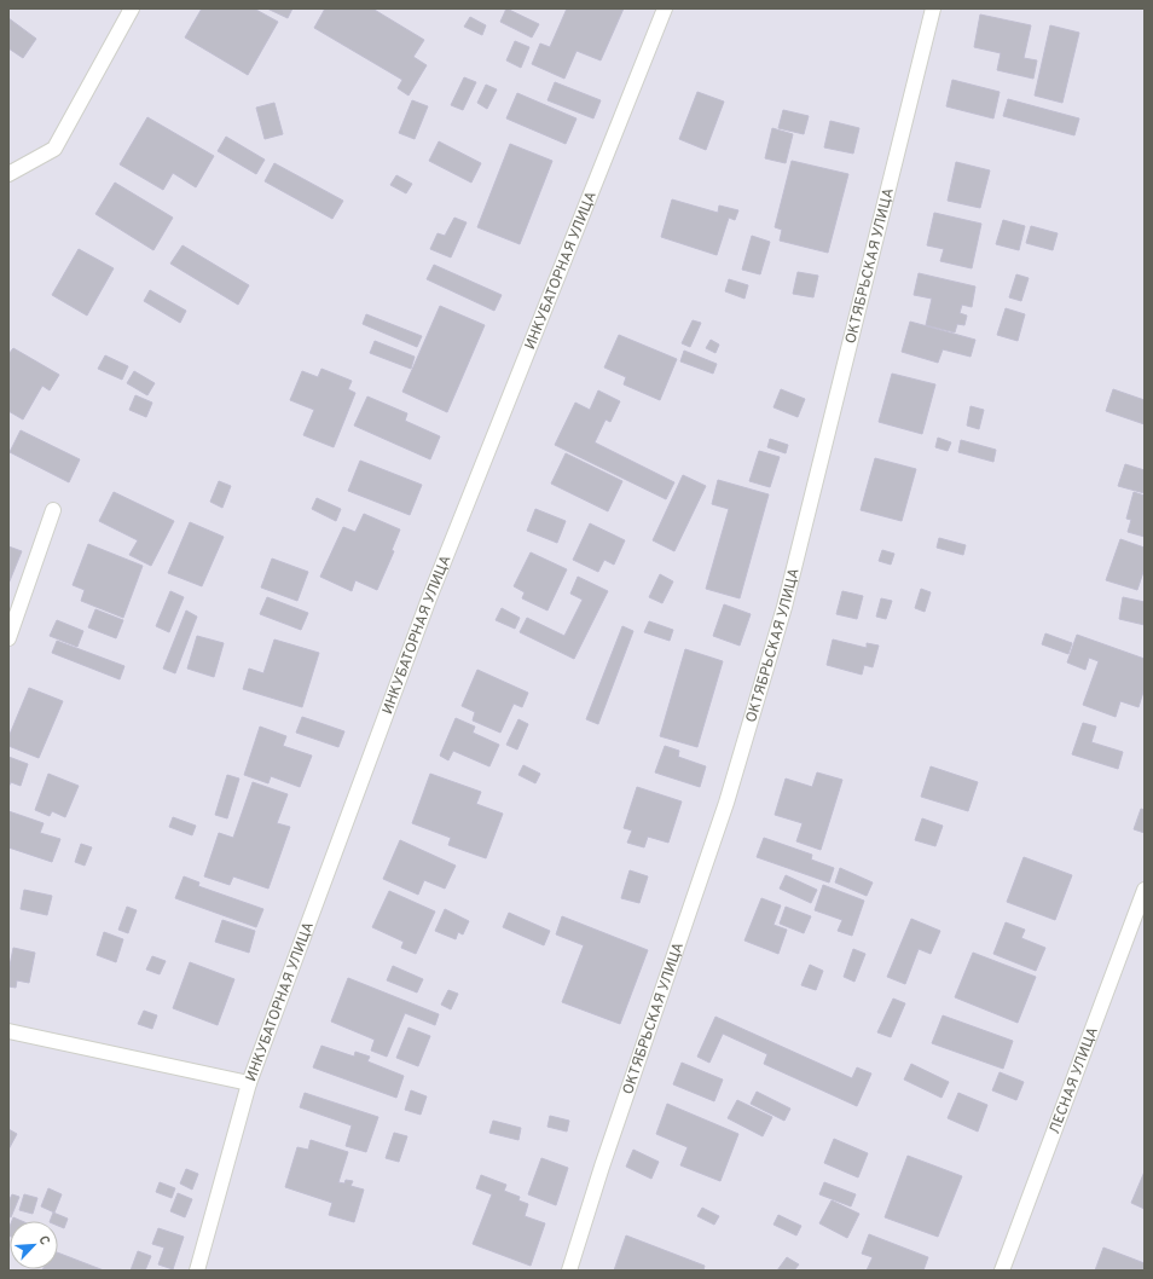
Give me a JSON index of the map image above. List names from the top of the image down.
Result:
{
  "streets": {
    "street": ["ОКТЯБРЬСКАЯ УЛИЦА", "ИНКУБАТОРНАЯ УЛИЦА", "ЛЕСНАЯ УЛИЦА"]
  },
  "north": "top right"
}
